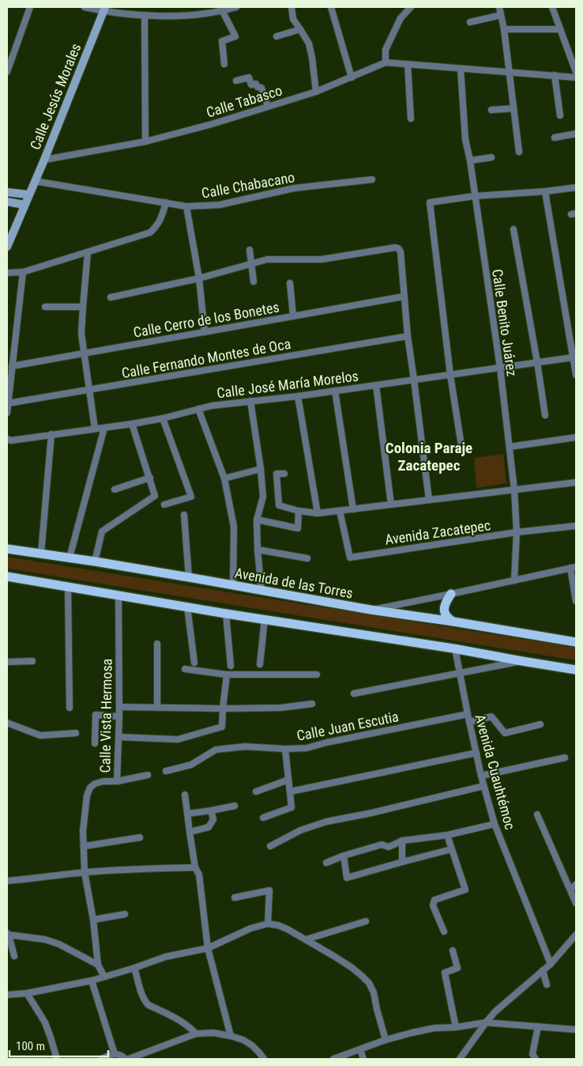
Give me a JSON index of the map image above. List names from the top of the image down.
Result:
{
  "streets": {
    "main road": ["Avenida de las Torres"],
    "street": [
      "Calle Jesús Morales",
      "Calle Tabasco",
      "Calle Chabacano",
      "Calle Cerro de los Bonetes",
      "Calle Benito Juárez",
      "Calle Fernando Montes de Oca",
      "Calle José María Morelos",
      "Avenida Zacatepec",
      "Calle Vista Hermosa",
      "Calle Juan Escutia",
      "Avenida Cuauhtémoc"
    ]
  },
  "crossings": [
    ["Calle Jesús Morales", "Calle Tabasco"],
    ["Calle Jesús Morales", "Calle Chabacano"],
    ["Calle Benito Juárez", "Calle José María Morelos"],
    ["Calle Benito Juárez", "Avenida Zacatepec"],
    ["Calle Juan Escutia", "Avenida Cuauhtémoc"]
  ],
  "districts": ["Colonia Paraje Zacatepec"],
  "scale_bar": "100 m"
}
